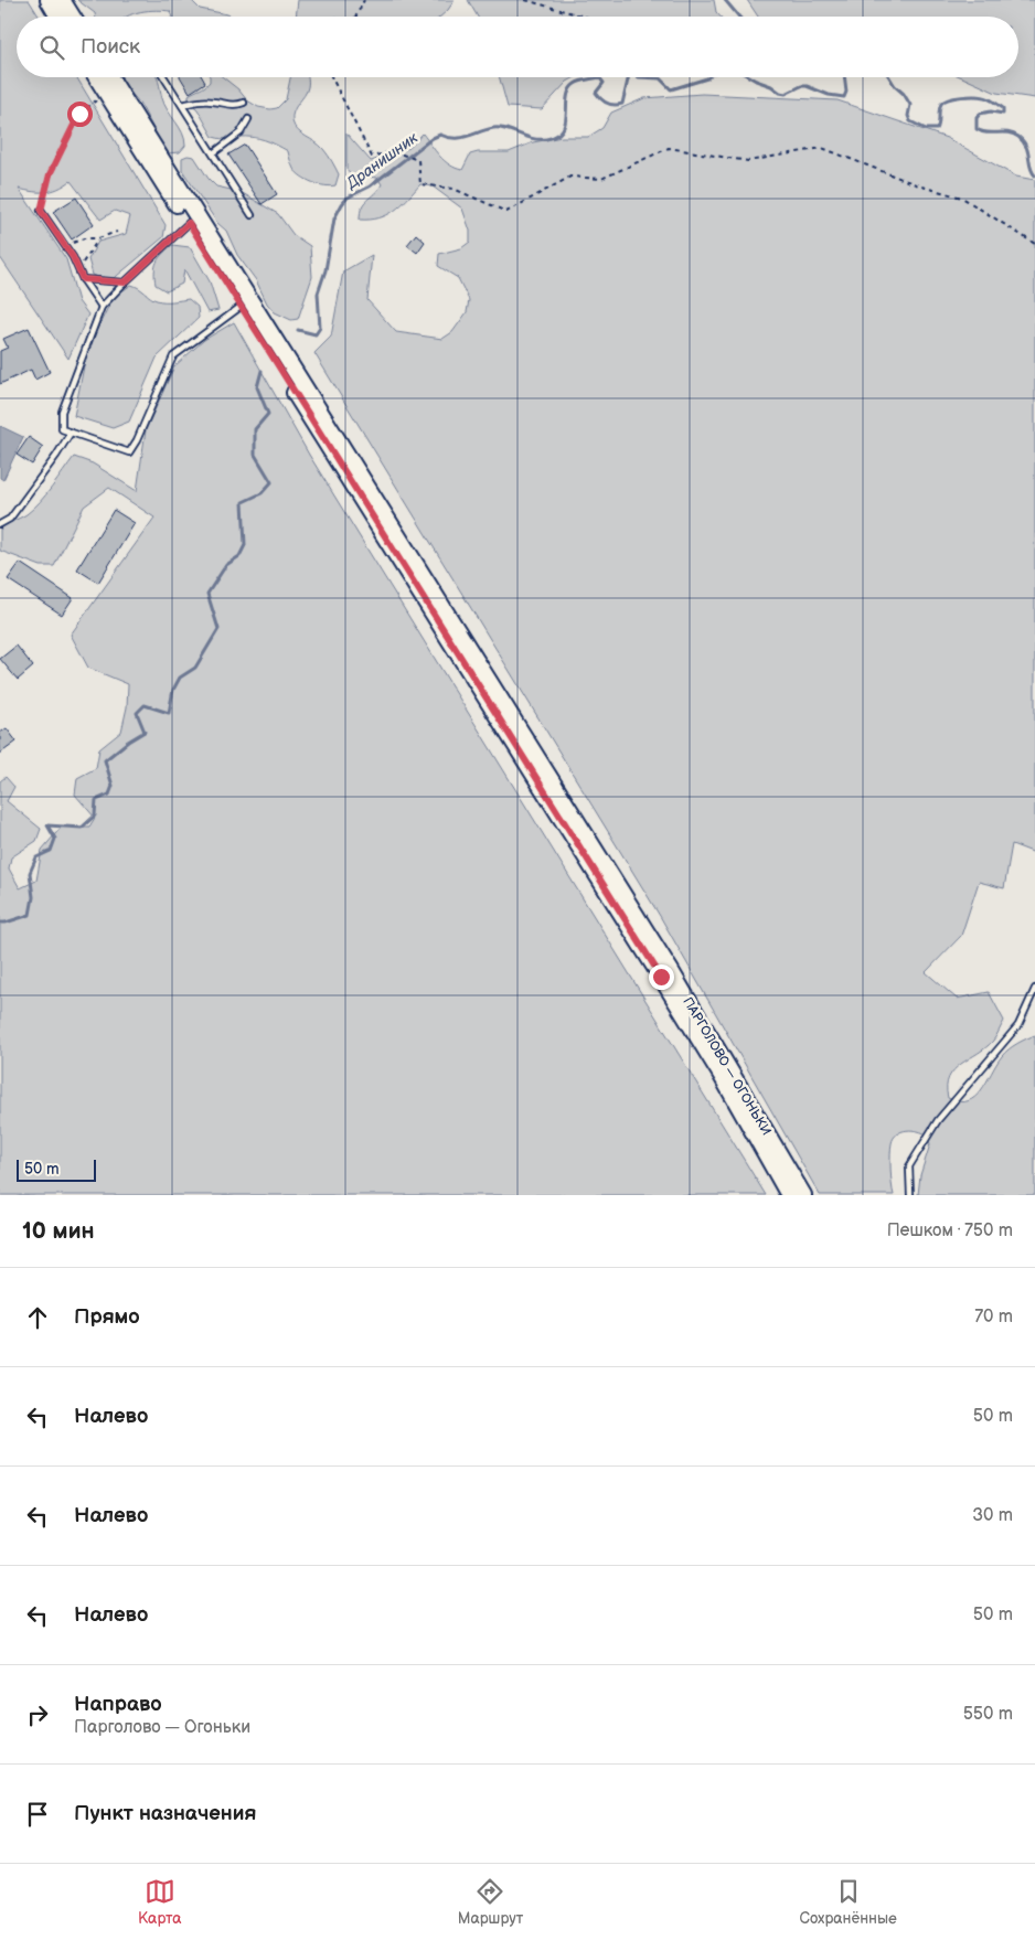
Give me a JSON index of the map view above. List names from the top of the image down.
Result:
{
  "streets": {
    "main road": ["ПАРГОЛОВО — ОГОНЬКИ"]
  },
  "water": ["Дранишник"],
  "scale_bar": "50 m",
  "page": {
    "search": "Поиск",
    "scale": "50 m",
    "heading": ["10 мин", "Пешком · 750 m"],
    "list": [
      ["Прямо", "70 m"],
      ["Налево", "50 m"],
      ["Налево", "30 m"],
      ["Налево", "50 m"],
      ["Направо", "Парголово — Огоньки", "550 m"],
      "Пункт назначения"
    ],
    "nav": ["Карта", "Маршрут", "Сохранённые"]
  }
}
